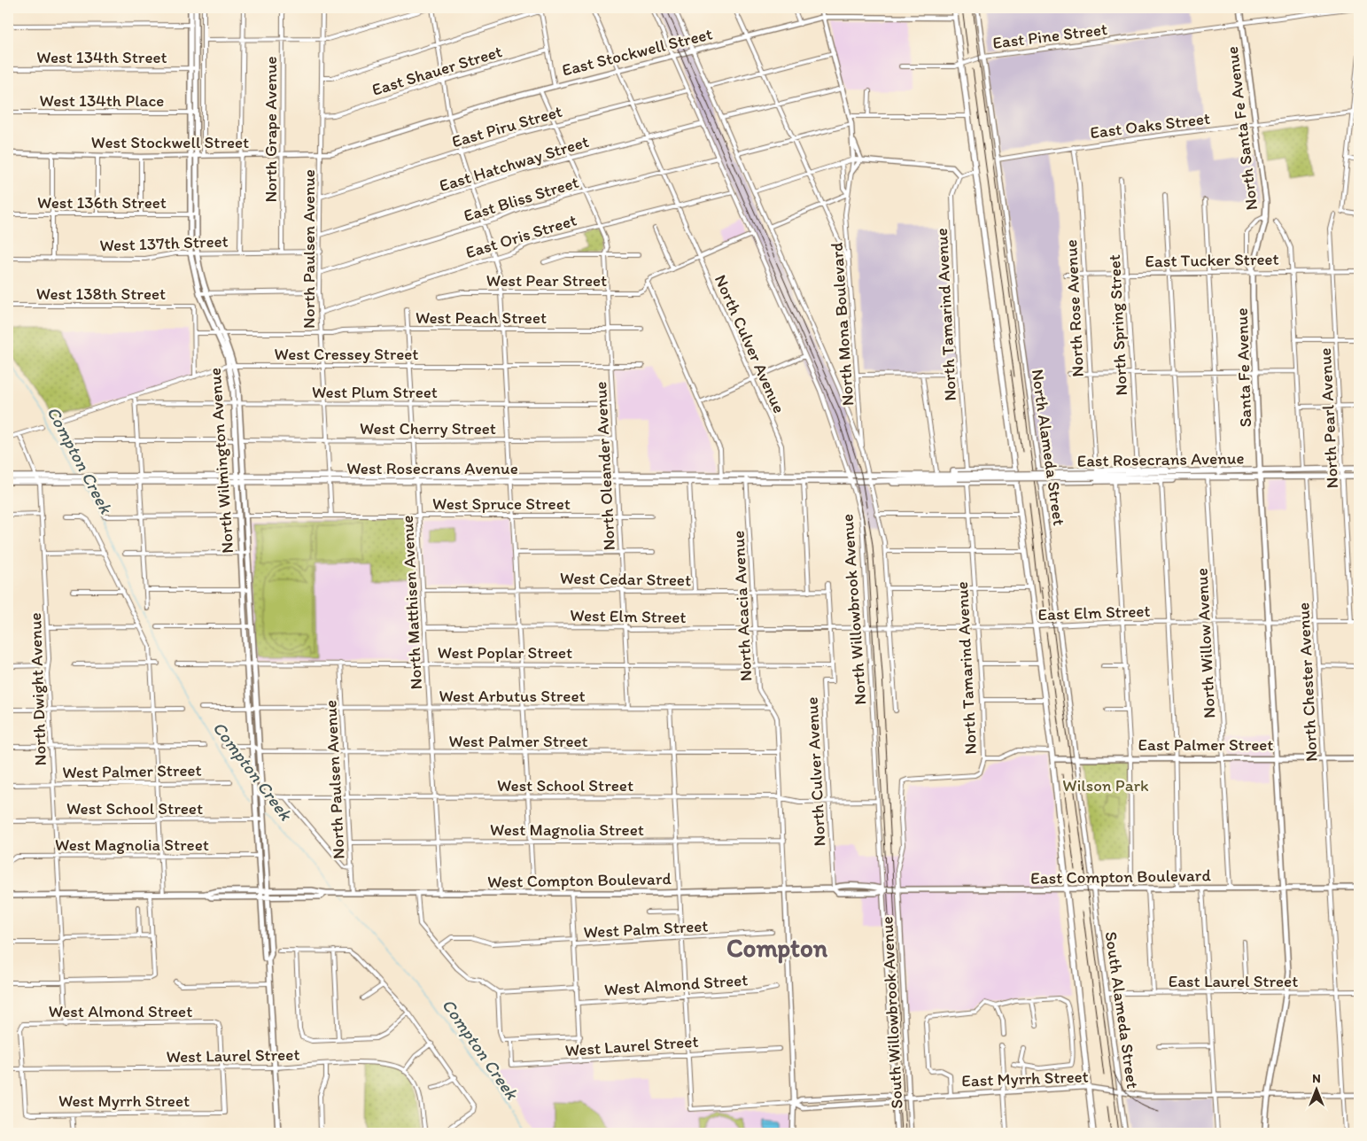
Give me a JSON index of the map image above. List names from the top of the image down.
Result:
{
  "streets": {
    "main road": [
      "North Santa Fe Avenue",
      "Santa Fe Avenue",
      "East Rosecrans Avenue",
      "North Wilmington Avenue",
      "West Rosecrans Avenue",
      "East Palmer Street",
      "East Compton Boulevard",
      "West Compton Boulevard"
    ],
    "street": [
      "East Pine Street",
      "East Stockwell Street",
      "West 134th Street",
      "East Shauer Street",
      "West 134th Place",
      "East Oaks Street",
      "East Piru Street",
      "North Grape Avenue",
      "West Stockwell Street",
      "East Hatchway Street",
      "East Bliss Street",
      "West 136th Street",
      "East Oris Street",
      "West 137th Street",
      "North Paulsen Avenue",
      "East Tucker Street",
      "West Pear Street",
      "West 138th Street",
      "North Rose Avenue",
      "North Tamarind Avenue",
      "West Peach Street",
      "North Mona Boulevard",
      "North Spring Street",
      "North Culver Avenue",
      "West Cressey Street",
      "West Plum Street",
      "North Pearl Avenue",
      "West Cherry Street",
      "North Alameda Street",
      "North Oleander Avenue",
      "West Spruce Street",
      "West Cedar Street",
      "North Matthisen Avenue",
      "North Acacia Avenue",
      "North Willowbrook Avenue",
      "East Elm Street",
      "West Elm Street",
      "North Willow Avenue",
      "West Poplar Street",
      "North Chester Avenue",
      "North Dwight Avenue",
      "West Arbutus Street",
      "West Palmer Street",
      "West School Street",
      "West Magnolia Street",
      "West Palm Street",
      "East Laurel Street",
      "West Almond Street",
      "South Alameda Street",
      "South Willowbrook Avenue",
      "West Laurel Street",
      "East Myrrh Street",
      "West Myrrh Street"
    ]
  },
  "crossings": [
    ["East Pine Street", "North Santa Fe Avenue"],
    ["East Pine Street", "North Alameda Street"],
    ["East Stockwell Street", "West Stockwell Street"],
    ["East Stockwell Street", "North Culver Avenue"],
    ["East Stockwell Street", "North Oleander Avenue"],
    ["West 134th Street", "North Wilmington Avenue"],
    ["East Shauer Street", "North Paulsen Avenue"],
    ["West 134th Place", "North Wilmington Avenue"],
    ["East Oaks Street", "North Santa Fe Avenue"],
    ["East Oaks Street", "North Rose Avenue"],
    ["East Oaks Street", "North Alameda Street"],
    ["East Piru Street", "North Paulsen Avenue"],
    ["East Piru Street", "North Culver Avenue"],
    ["East Piru Street", "North Oleander Avenue"],
    ["North Santa Fe Avenue", "East Tucker Street"],
    ["North Santa Fe Avenue", "Santa Fe Avenue"],
    ["North Grape Avenue", "West Stockwell Street"],
    ["North Grape Avenue", "West 137th Street"],
    ["West Stockwell Street", "North Paulsen Avenue"],
    ["West Stockwell Street", "North Wilmington Avenue"],
    ["East Hatchway Street", "North Paulsen Avenue"],
    ["East Hatchway Street", "North Culver Avenue"],
    ["East Hatchway Street", "North Oleander Avenue"],
    ["East Bliss Street", "North Paulsen Avenue"],
    ["East Bliss Street", "North Culver Avenue"],
    ["East Bliss Street", "North Oleander Avenue"],
    ["West 136th Street", "North Wilmington Avenue"],
    ["East Oris Street", "North Paulsen Avenue"],
    ["East Oris Street", "North Culver Avenue"],
    ["East Oris Street", "North Oleander Avenue"],
    ["East Oris Street", "North Willowbrook Avenue"],
    ["West 137th Street", "North Paulsen Avenue"],
    ["West 137th Street", "North Wilmington Avenue"],
    ["North Paulsen Avenue", "West Peach Street"],
    ["North Paulsen Avenue", "West Cressey Street"],
    ["North Paulsen Avenue", "West Plum Street"],
    ["North Paulsen Avenue", "West Cherry Street"],
    ["North Paulsen Avenue", "West Rosecrans Avenue"],
    ["North Paulsen Avenue", "West Spruce Street"],
    ["North Paulsen Avenue", "West Poplar Street"],
    ["North Paulsen Avenue", "West Arbutus Street"],
    ["North Paulsen Avenue", "West Palmer Street"],
    ["North Paulsen Avenue", "West School Street"],
    ["North Paulsen Avenue", "West Magnolia Street"],
    ["North Paulsen Avenue", "West Compton Boulevard"],
    ["East Tucker Street", "North Rose Avenue"],
    ["East Tucker Street", "North Spring Street"],
    ["East Tucker Street", "Santa Fe Avenue"],
    ["East Tucker Street", "North Pearl Avenue"],
    ["West Pear Street", "North Oleander Avenue"],
    ["West 138th Street", "West Peach Street"],
    ["North Rose Avenue", "East Rosecrans Avenue"],
    ["North Tamarind Avenue", "East Elm Street"],
    ["North Tamarind Avenue", "East Compton Boulevard"],
    ["North Tamarind Avenue", "South Willowbrook Avenue"],
    ["West Peach Street", "North Wilmington Avenue"],
    ["West Peach Street", "North Oleander Avenue"],
    ["West Peach Street", "North Matthisen Avenue"],
    ["North Mona Boulevard", "North Willowbrook Avenue"],
    ["North Culver Avenue", "West Rosecrans Avenue"],
    ["North Culver Avenue", "West Cedar Street"],
    ["North Culver Avenue", "East Elm Street"],
    ["North Culver Avenue", "West Elm Street"],
    ["North Culver Avenue", "West Poplar Street"],
    ["North Culver Avenue", "West School Street"],
    ["North Culver Avenue", "West Compton Boulevard"],
    ["West Cressey Street", "North Wilmington Avenue"],
    ["West Cressey Street", "North Oleander Avenue"],
    ["West Cressey Street", "North Matthisen Avenue"],
    ["Santa Fe Avenue", "East Rosecrans Avenue"],
    ["Santa Fe Avenue", "East Elm Street"],
    ["West Plum Street", "North Wilmington Avenue"],
    ["West Plum Street", "North Oleander Avenue"],
    ["West Plum Street", "North Matthisen Avenue"],
    ["North Pearl Avenue", "East Rosecrans Avenue"],
    ["North Pearl Avenue", "East Elm Street"],
    ["West Cherry Street", "North Wilmington Avenue"],
    ["West Cherry Street", "North Oleander Avenue"],
    ["West Cherry Street", "North Matthisen Avenue"],
    ["North Alameda Street", "East Elm Street"],
    ["North Alameda Street", "East Palmer Street"],
    ["North Alameda Street", "East Compton Boulevard"],
    ["North Alameda Street", "South Alameda Street"],
    ["East Rosecrans Avenue", "West Rosecrans Avenue"],
    ["East Rosecrans Avenue", "North Willowbrook Avenue"],
    ["East Rosecrans Avenue", "North Willow Avenue"],
    ["East Rosecrans Avenue", "North Chester Avenue"],
    ["North Wilmington Avenue", "West Rosecrans Avenue"],
    ["North Wilmington Avenue", "West Spruce Street"],
    ["North Wilmington Avenue", "West Poplar Street"],
    ["North Wilmington Avenue", "West Arbutus Street"],
    ["North Wilmington Avenue", "West Palmer Street"],
    ["North Wilmington Avenue", "West School Street"],
    ["North Wilmington Avenue", "West Magnolia Street"],
    ["North Wilmington Avenue", "West Compton Boulevard"],
    ["North Oleander Avenue", "West Rosecrans Avenue"],
    ["North Oleander Avenue", "West Spruce Street"],
    ["North Oleander Avenue", "West Cedar Street"],
    ["North Oleander Avenue", "West Elm Street"],
    ["North Oleander Avenue", "West Poplar Street"],
    ["North Oleander Avenue", "West Arbutus Street"],
    ["West Rosecrans Avenue", "North Matthisen Avenue"],
    ["West Rosecrans Avenue", "North Acacia Avenue"],
    ["West Rosecrans Avenue", "North Willowbrook Avenue"],
    ["West Rosecrans Avenue", "North Dwight Avenue"],
    ["West Spruce Street", "North Matthisen Avenue"],
    ["West Cedar Street", "North Matthisen Avenue"],
    ["West Cedar Street", "North Acacia Avenue"],
    ["North Matthisen Avenue", "West Elm Street"],
    ["North Matthisen Avenue", "West Poplar Street"],
    ["North Matthisen Avenue", "West Arbutus Street"],
    ["North Matthisen Avenue", "West Palmer Street"],
    ["North Matthisen Avenue", "West School Street"],
    ["North Matthisen Avenue", "West Magnolia Street"],
    ["North Matthisen Avenue", "West Compton Boulevard"],
    ["North Acacia Avenue", "West Elm Street"],
    ["North Acacia Avenue", "West Poplar Street"],
    ["North Acacia Avenue", "West Arbutus Street"],
    ["North Acacia Avenue", "West Palmer Street"],
    ["North Acacia Avenue", "West School Street"],
    ["North Acacia Avenue", "West Magnolia Street"],
    ["North Acacia Avenue", "West Compton Boulevard"],
    ["North Willowbrook Avenue", "East Elm Street"],
    ["North Willowbrook Avenue", "West School Street"],
    ["North Willowbrook Avenue", "East Compton Boulevard"],
    ["North Willowbrook Avenue", "West Compton Boulevard"],
    ["North Willowbrook Avenue", "South Willowbrook Avenue"],
    ["East Elm Street", "West Elm Street"],
    ["East Elm Street", "North Willow Avenue"],
    ["East Elm Street", "North Chester Avenue"],
    ["North Willow Avenue", "East Palmer Street"],
    ["North Willow Avenue", "East Compton Boulevard"],
    ["North Chester Avenue", "East Palmer Street"],
    ["North Chester Avenue", "East Compton Boulevard"],
    ["North Chester Avenue", "East Laurel Street"],
    ["North Chester Avenue", "East Myrrh Street"],
    ["North Dwight Avenue", "West Palmer Street"],
    ["North Dwight Avenue", "West School Street"],
    ["North Dwight Avenue", "West Magnolia Street"],
    ["North Dwight Avenue", "West Compton Boulevard"],
    ["North Dwight Avenue", "West Almond Street"],
    ["East Compton Boulevard", "West Compton Boulevard"],
    ["East Compton Boulevard", "South Alameda Street"],
    ["East Compton Boulevard", "South Willowbrook Avenue"],
    ["West Compton Boulevard", "South Willowbrook Avenue"],
    ["East Laurel Street", "South Alameda Street"],
    ["West Almond Street", "West Laurel Street"],
    ["West Almond Street", "West Myrrh Street"],
    ["South Alameda Street", "East Myrrh Street"],
    ["South Willowbrook Avenue", "East Myrrh Street"],
    ["West Laurel Street", "West Myrrh Street"]
  ],
  "districts": ["Compton"],
  "water": ["Compton Creek"],
  "parks": ["Wilson Park"],
  "north": "top"
}
